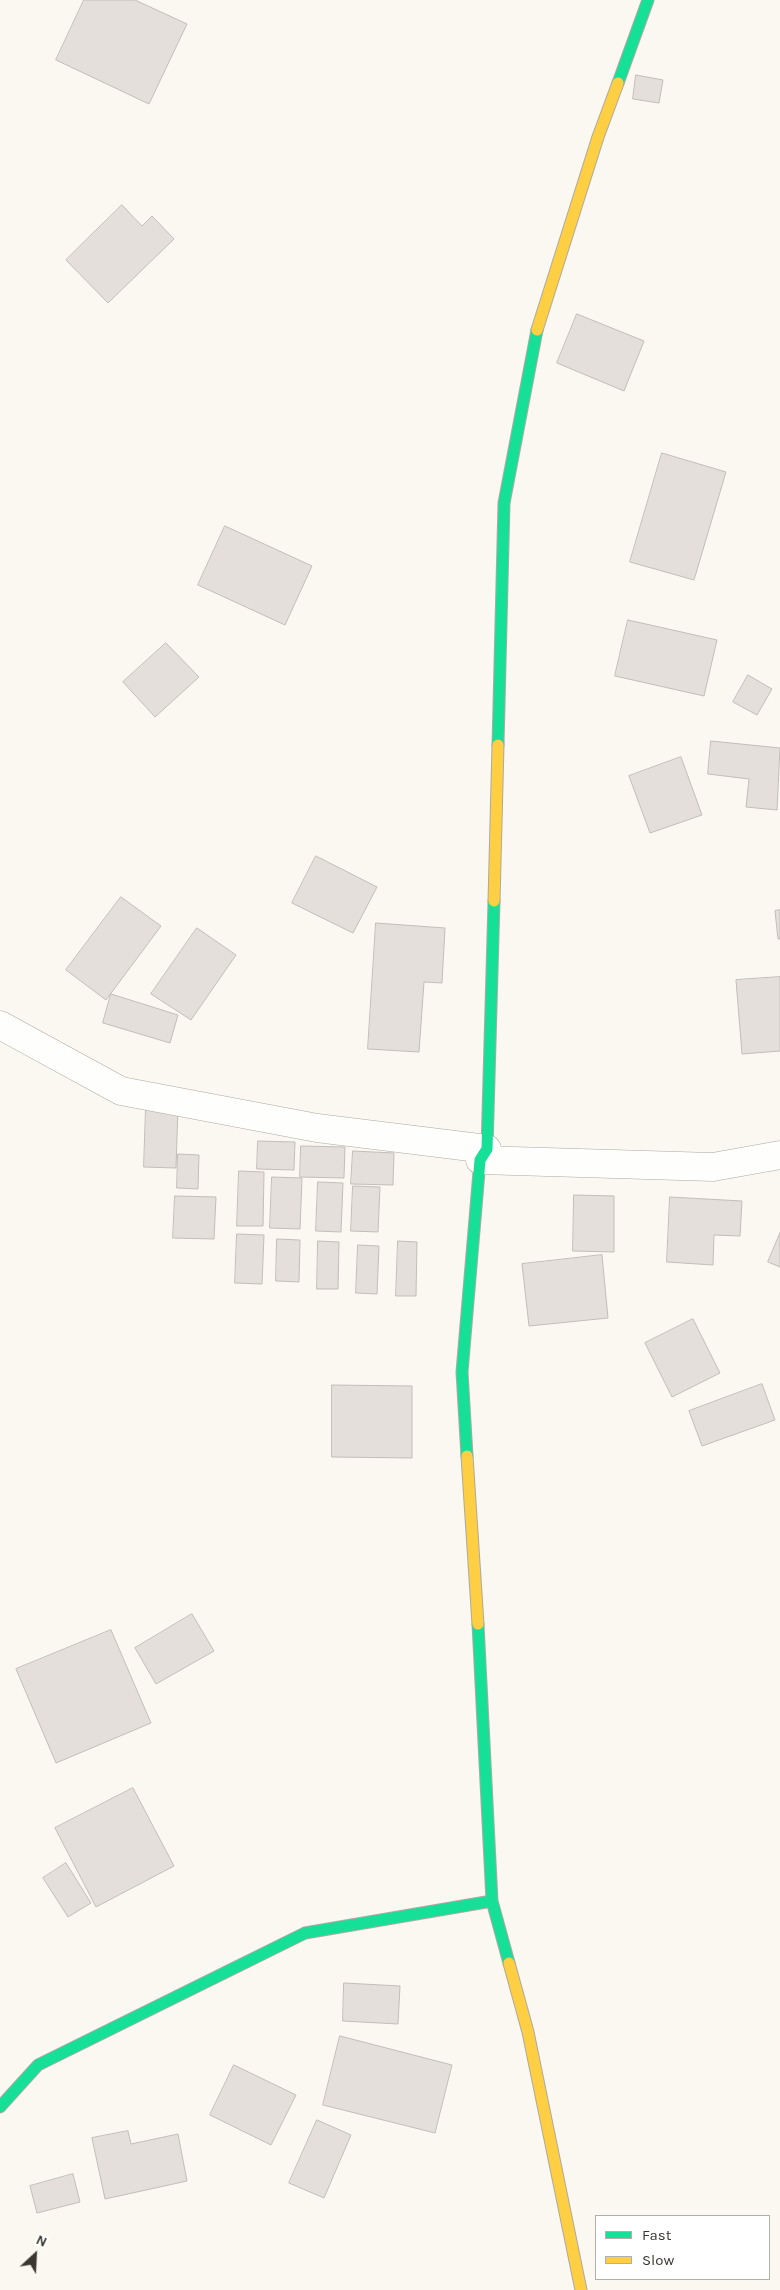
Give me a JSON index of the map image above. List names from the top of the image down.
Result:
{
  "legend": ["Fast", "Slow"],
  "north": "top right"
}
